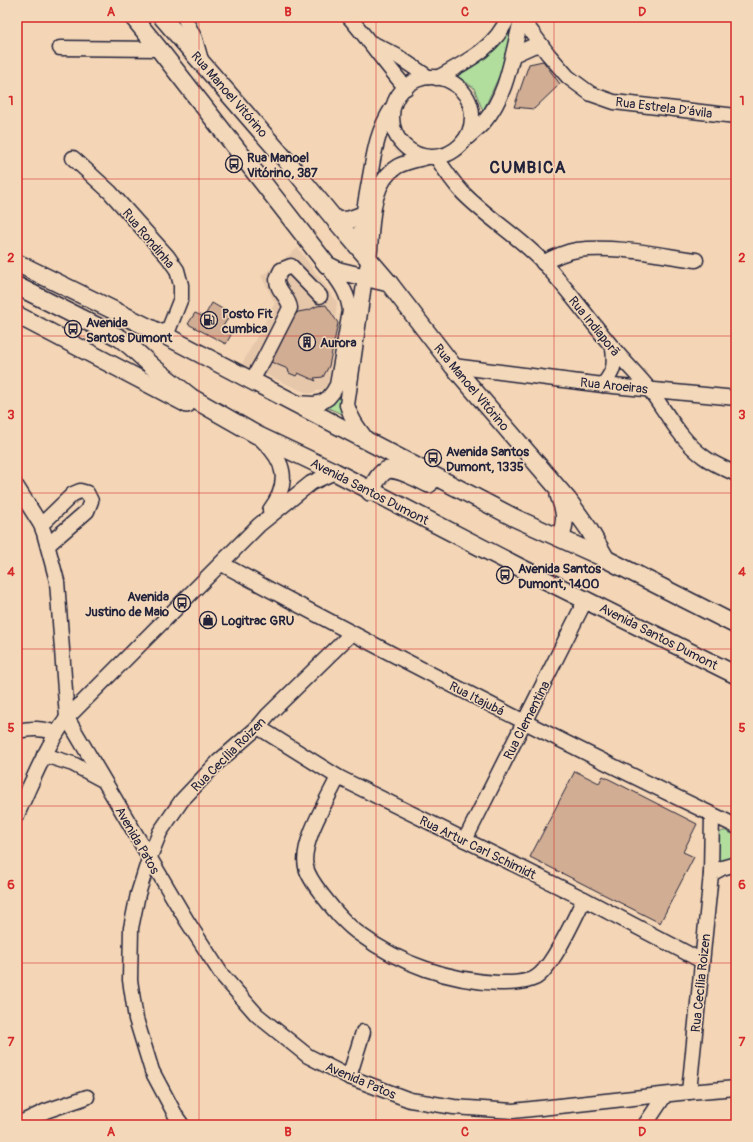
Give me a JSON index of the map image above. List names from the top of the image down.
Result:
{
  "streets": {
    "main road": ["Rua Manoel Vitórino", "Avenida Santos Dumont"],
    "street": [
      "Rua Estrela D'ávila",
      "Rua Rondinha",
      "Rua Indiaporã",
      "Rua Aroeiras",
      "Rua Itajubá",
      "Rua Clementina",
      "Rua Cecília Roizen",
      "Avenida Patos",
      "Rua Artur Carl Schimidt"
    ]
  },
  "crossings": [
    ["Rua Manoel Vitórino", "Rua Aroeiras"],
    ["Rua Indiaporã", "Rua Aroeiras"],
    ["Avenida Santos Dumont", "Rua Clementina"],
    ["Rua Itajubá", "Rua Clementina"],
    ["Rua Itajubá", "Rua Cecília Roizen"],
    ["Rua Clementina", "Rua Artur Carl Schimidt"],
    ["Rua Cecília Roizen", "Avenida Patos"],
    ["Rua Cecília Roizen", "Rua Artur Carl Schimidt"]
  ],
  "districts": ["CUMBICA"],
  "places": {
    "bus stop": [
      "Rua Manoel Vitórino, 387",
      "Avenida Santos Dumont",
      "Avenida Santos Dumont, 1335",
      "Avenida Santos Dumont, 1400",
      "Avenida Justino de Maio"
    ],
    "fuel station": ["Posto Fit cumbica"],
    "building": ["Aurora"],
    "shop": ["Logitrac GRU"]
  },
  "grid": {
    "columns": [
      "A",
      "B",
      "C",
      "D"
    ],
    "rows": [
      "1",
      "2",
      "3",
      "4",
      "5",
      "6",
      "7"
    ]
  }
}
